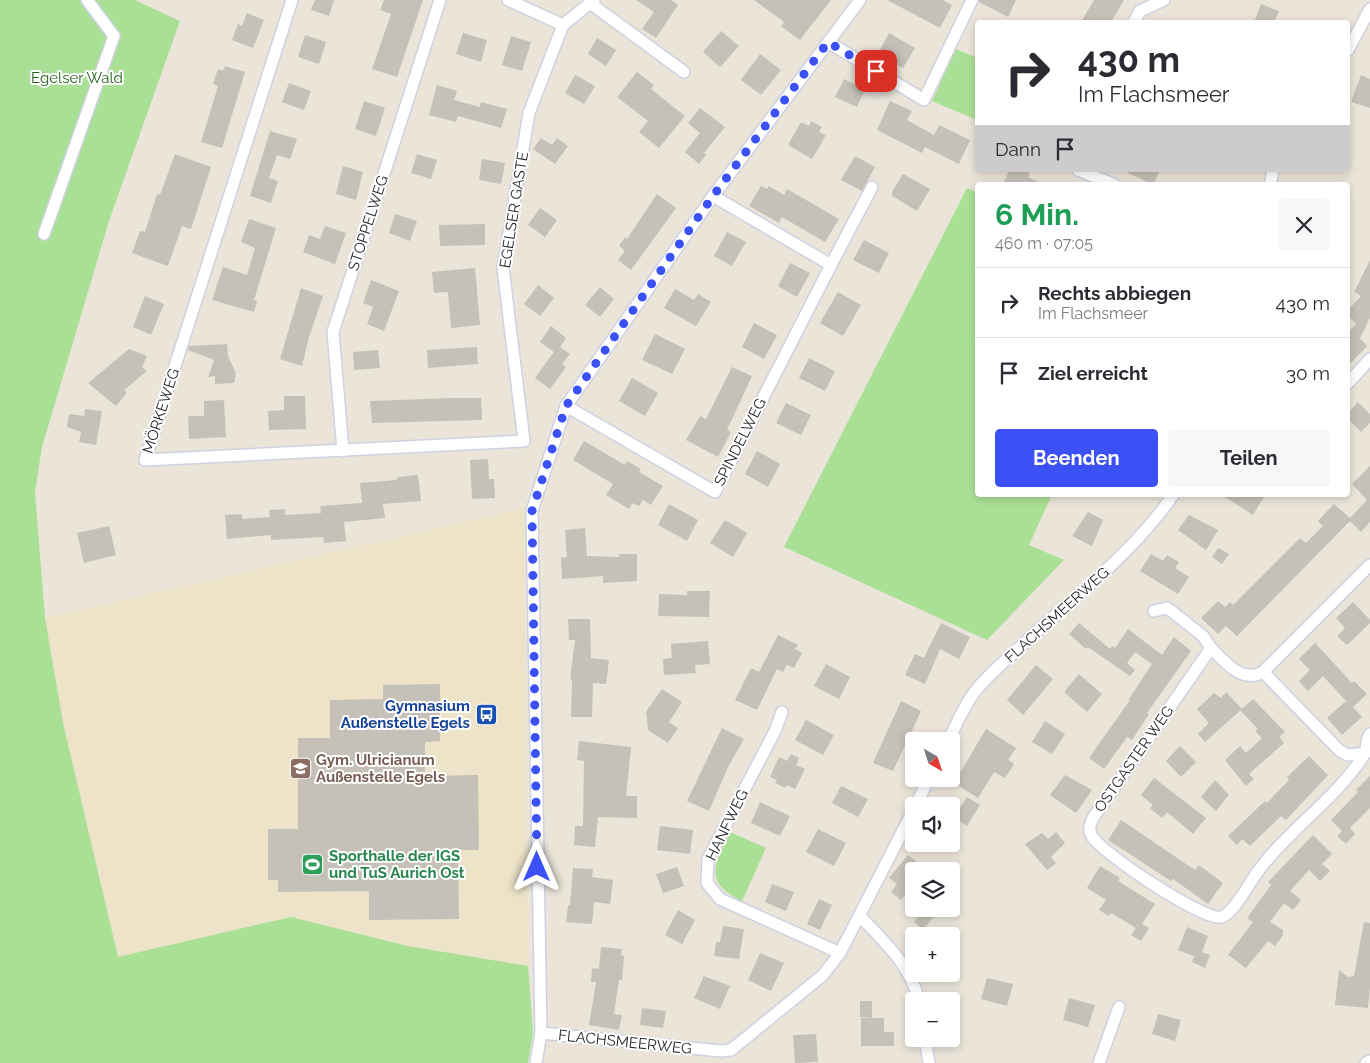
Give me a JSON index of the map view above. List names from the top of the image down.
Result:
{
  "streets": {
    "street": [
      "EGELSER GASTE",
      "STOPPELWEG",
      "MÖRKEWEG",
      "SPINDELWEG",
      "FLACHSMEERWEG",
      "OSTGASTER WEG",
      "HANFWEG"
    ]
  },
  "crossings": [
    ["EGELSER GASTE", "MÖRKEWEG"],
    ["STOPPELWEG", "MÖRKEWEG"],
    ["FLACHSMEERWEG", "HANFWEG"]
  ],
  "parks": ["Egelser Wald"],
  "places": {
    "bus stop": ["Gymnasium Außenstelle Egels"],
    "school or university": ["Gym. Ulricianum Außenstelle Egels"],
    "sports": ["Sporthalle der IGS und TuS Aurich Ost"]
  },
  "north": "bottom right",
  "page": {
    "turn": ["430 m", "Im Flachsmeer"],
    "then": "Dann",
    "heading": ["6 Min.", "460 m · 07:05"],
    "list": [
      {
        "name": "Rechts abbiegen",
        "note": "Im Flachsmeer",
        "value": "430 m"
      },
      {
        "name": "Ziel erreicht",
        "value": "30 m"
      }
    ],
    "buttons": ["Beenden", "Teilen"],
    "map_buttons": ["+", "−"]
  }
}
